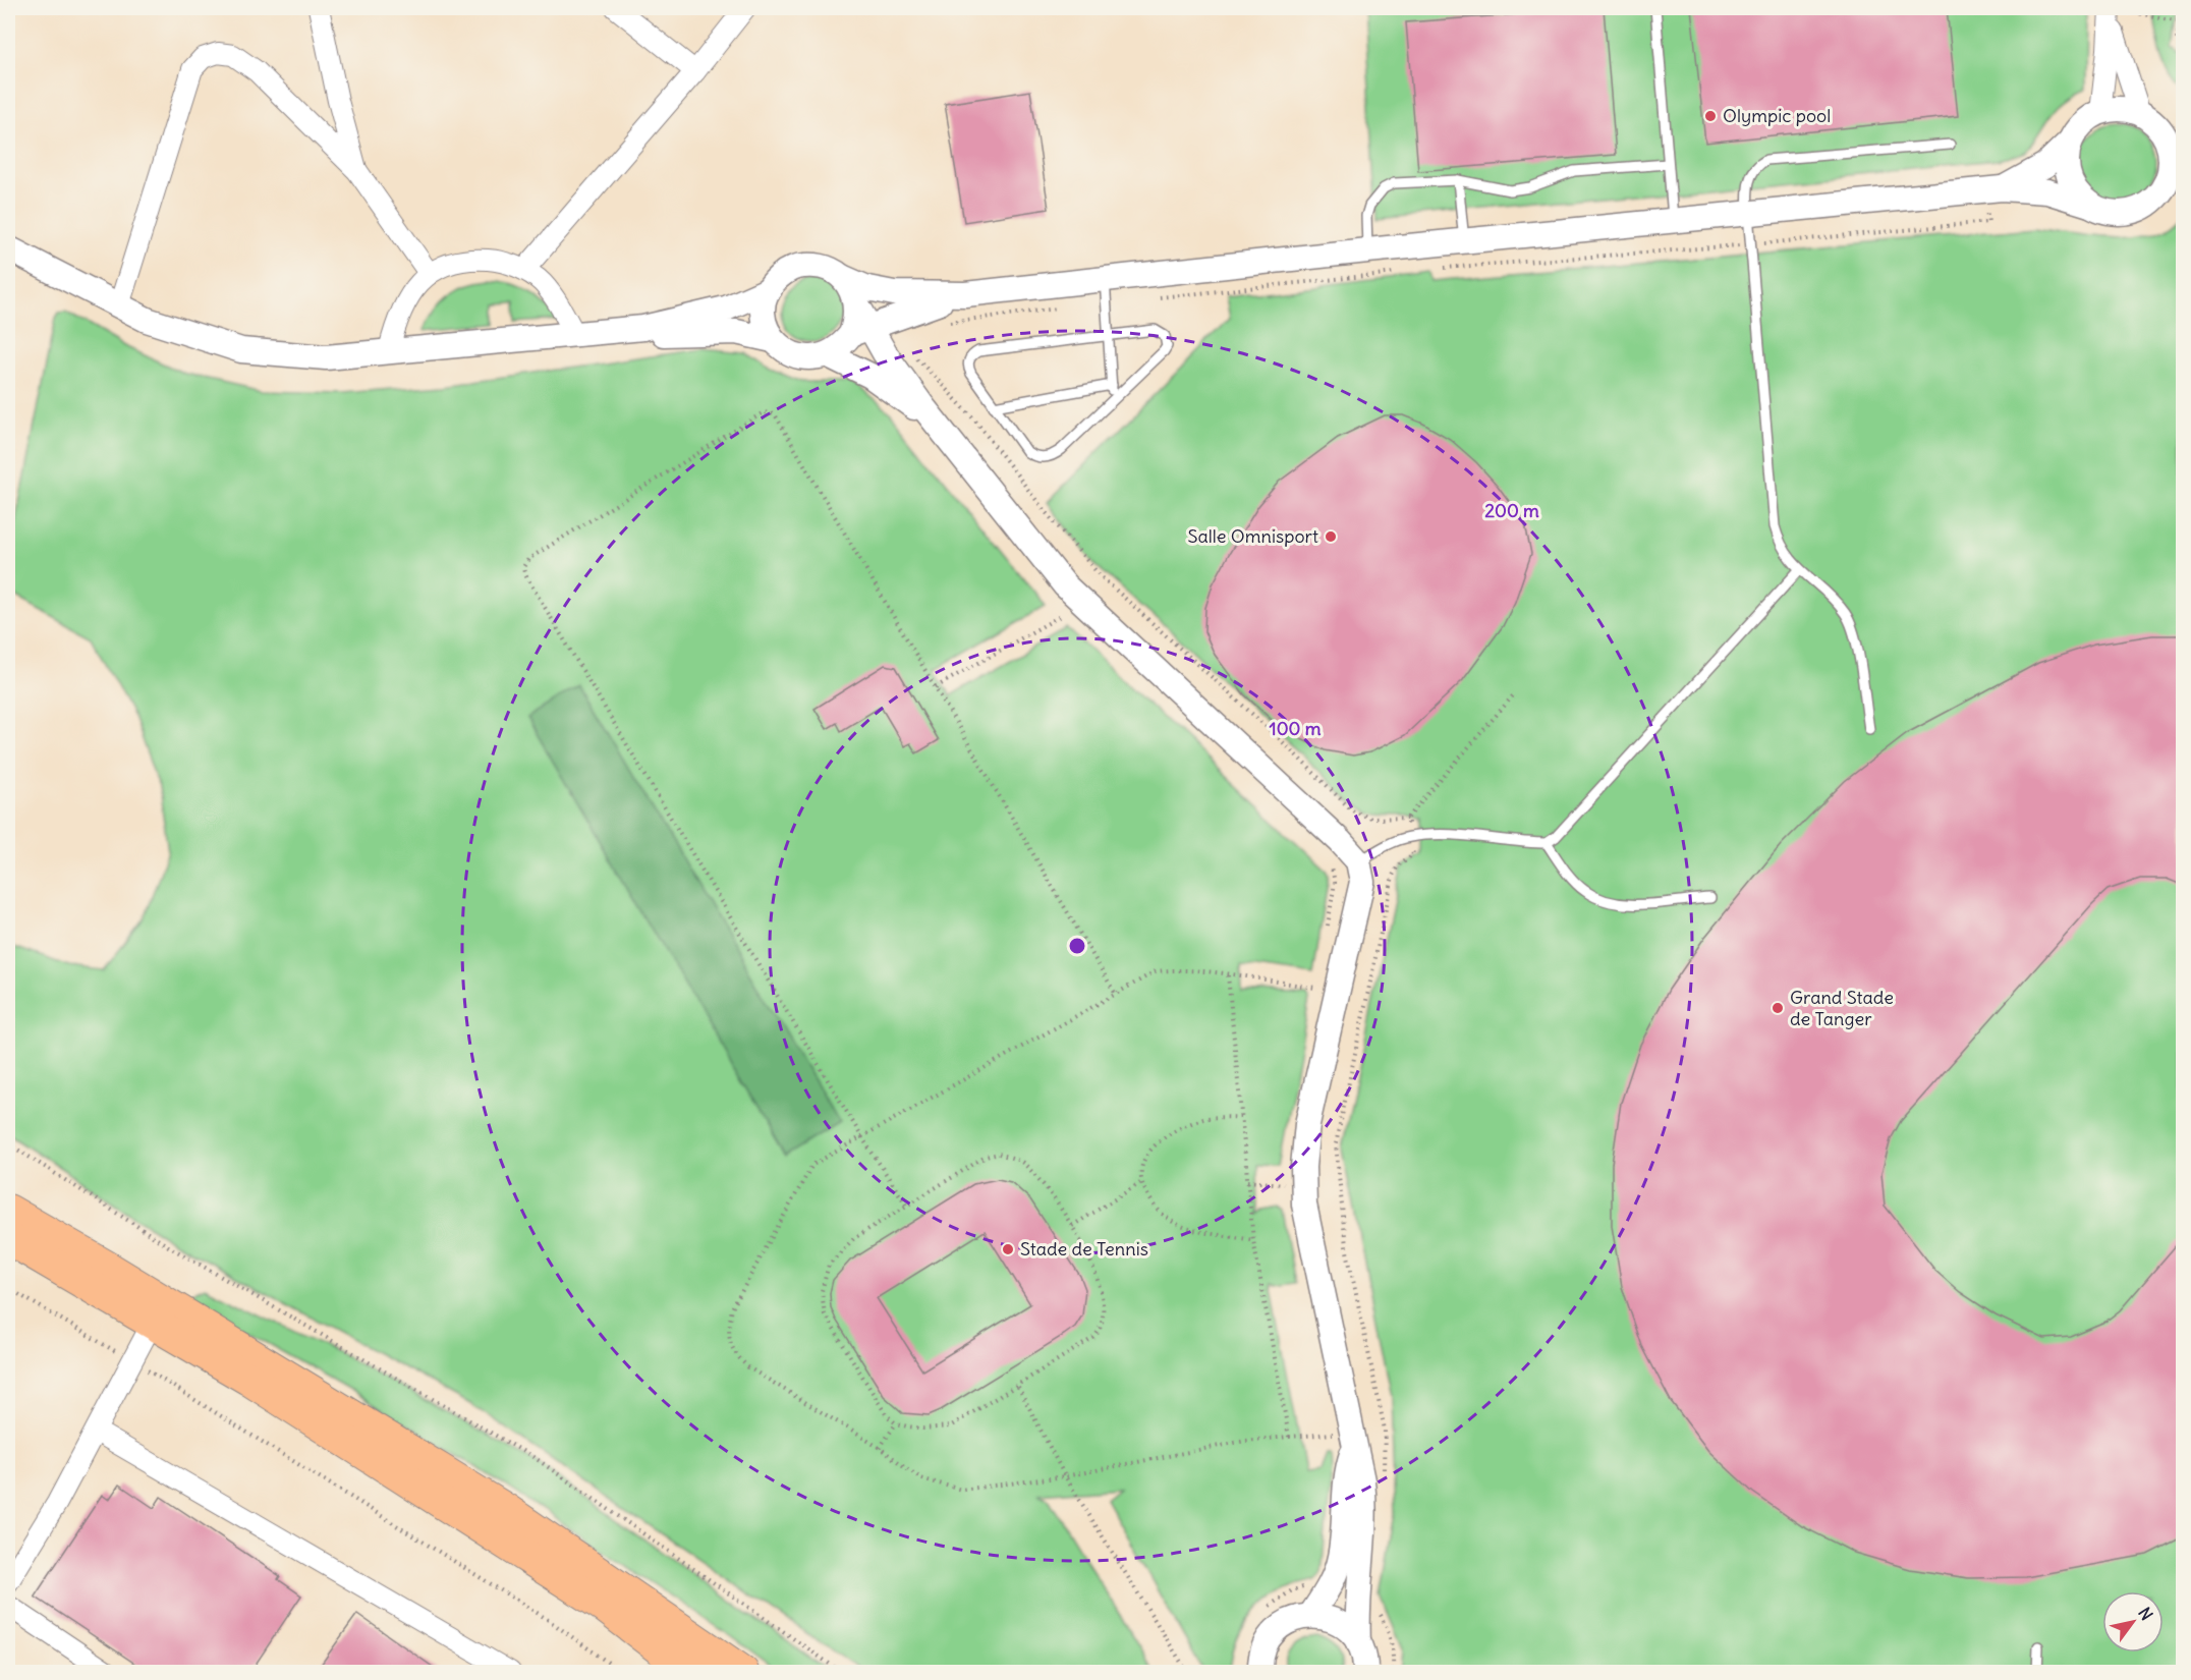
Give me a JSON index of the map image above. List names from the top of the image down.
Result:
{
  "places": [
    "Olympic pool",
    "Salle Omnisport",
    "Grand Stade de Tanger",
    "Stade de Tennis"
  ],
  "north": "top right",
  "rings": ["200 m", "100 m"]
}
